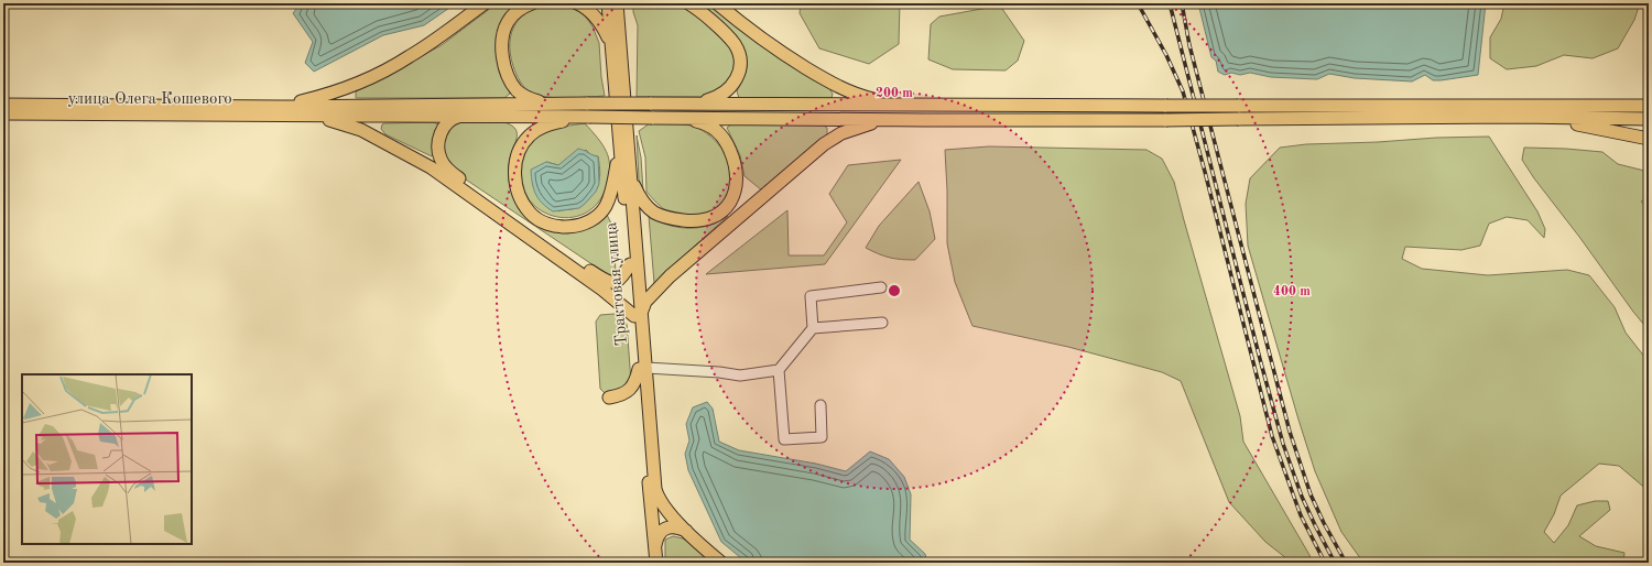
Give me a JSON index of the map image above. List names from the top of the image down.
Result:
{
  "streets": {
    "main road": ["улица Олега Кошевого", "Трактовая улица"]
  },
  "rings": ["200 m", "400 m"]
}
